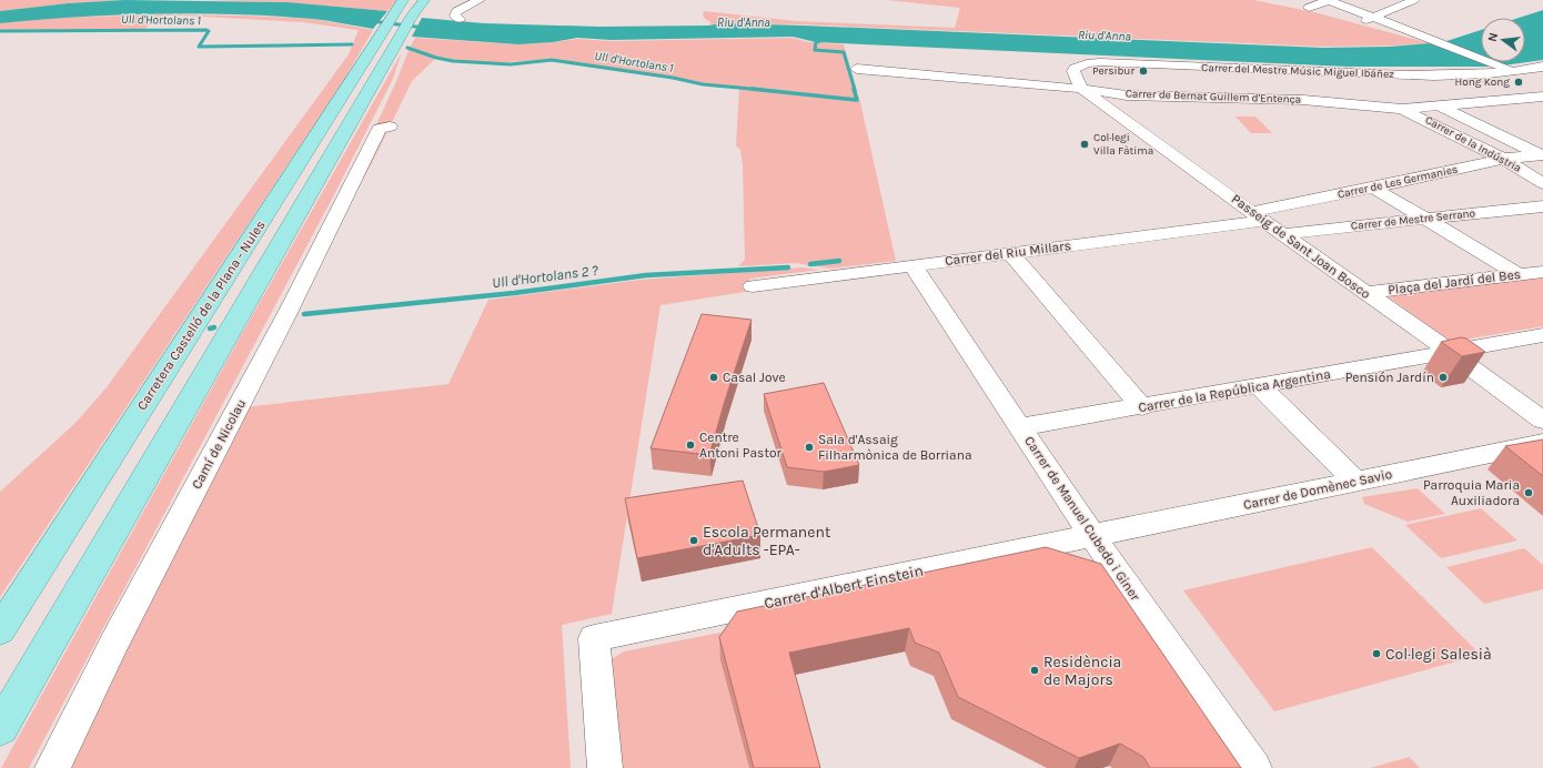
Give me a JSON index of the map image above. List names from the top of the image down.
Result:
{
  "streets": {
    "main road": ["Carretera Castelló de la Plana - Nules"],
    "street": [
      "Carrer del Mestre Músic Miguel Ibáñez",
      "Carrer de Bernat Guillem d'Entença",
      "Carrer de la Indústria",
      "Carrer de Les Germanies",
      "Carrer de Mestre Serrano",
      "Passeig de Sant Joan Bosco",
      "Carrer del Riu Millars",
      "Plaça del Jardí del Bes",
      "Carrer de la República Argentina",
      "Camí de Nicolau",
      "Carrer de Domènec Savio",
      "Carrer de Manuel Cubedo i Giner",
      "Carrer d'Albert Einstein"
    ]
  },
  "crossings": [
    ["Carrer del Mestre Músic Miguel Ibáñez", "Carrer de Bernat Guillem d'Entença"],
    ["Carrer del Mestre Músic Miguel Ibáñez", "Passeig de Sant Joan Bosco"],
    ["Carrer de Bernat Guillem d'Entença", "Carrer de la Indústria"],
    ["Carrer de Bernat Guillem d'Entença", "Passeig de Sant Joan Bosco"],
    ["Carrer de la Indústria", "Carrer de Les Germanies"],
    ["Carrer de Les Germanies", "Passeig de Sant Joan Bosco"],
    ["Carrer de Les Germanies", "Carrer del Riu Millars"],
    ["Carrer de Mestre Serrano", "Passeig de Sant Joan Bosco"],
    ["Passeig de Sant Joan Bosco", "Carrer del Riu Millars"],
    ["Passeig de Sant Joan Bosco", "Plaça del Jardí del Bes"],
    ["Passeig de Sant Joan Bosco", "Carrer de la República Argentina"],
    ["Carrer del Riu Millars", "Carrer de Manuel Cubedo i Giner"],
    ["Carrer de la República Argentina", "Carrer de Manuel Cubedo i Giner"],
    ["Carrer de Domènec Savio", "Carrer de Manuel Cubedo i Giner"],
    ["Carrer de Domènec Savio", "Carrer d'Albert Einstein"],
    ["Carrer de Manuel Cubedo i Giner", "Carrer d'Albert Einstein"]
  ],
  "water": ["Ull d'Hortolans 1", "Riu d'Anna", "Ull d'Hortolans 2 ?"],
  "places": [
    "Persibur",
    "Hong Kong",
    "Col·legi Villa Fàtima",
    "Casal Jove",
    "Pensión Jardín",
    "Centre Antoni Pastor",
    "Sala d'Assaig Filharmònica de Borriana",
    "Parroquia Maria Auxiliadora",
    "Escola Permanent d'Adults -EPA-",
    "Col·legi Salesià",
    "Residència de Majors"
  ],
  "north": "left"
}
